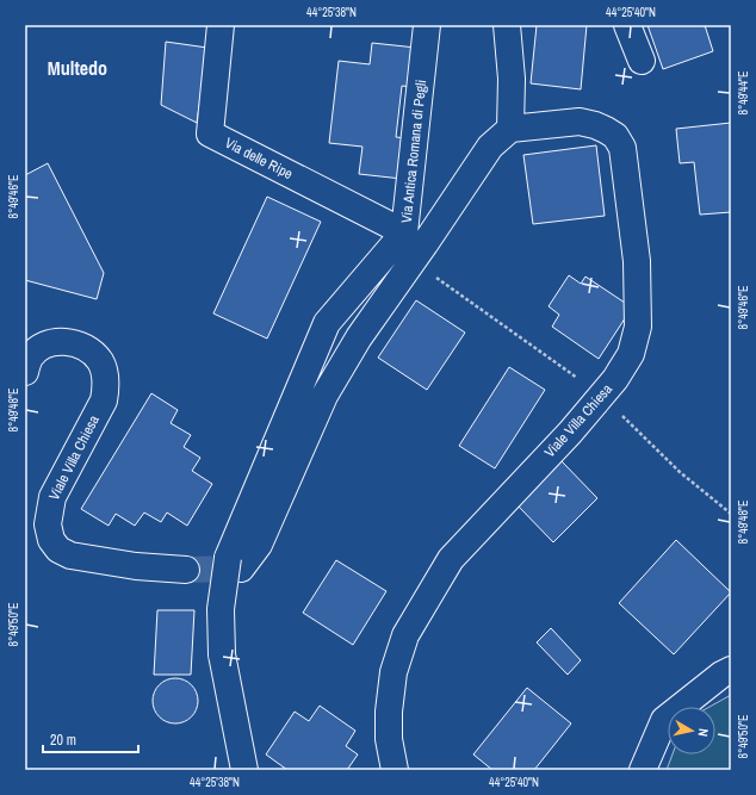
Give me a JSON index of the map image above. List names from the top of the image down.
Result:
{
  "streets": {
    "street": ["Via Antica Romana di Pegli", "Via delle Ripe", "Viale Villa Chiesa"]
  },
  "crossings": [
    ["Via Antica Romana di Pegli", "Via delle Ripe"]
  ],
  "districts": ["Multedo"],
  "scale_bar": "20 m",
  "north": "right",
  "coordinates": [
    "44°25'38\"N",
    "44°25'40\"N",
    "8°49'44\"E",
    "8°49'46\"E",
    "8°49'48\"E",
    "8°49'50\"E"
  ]
}
